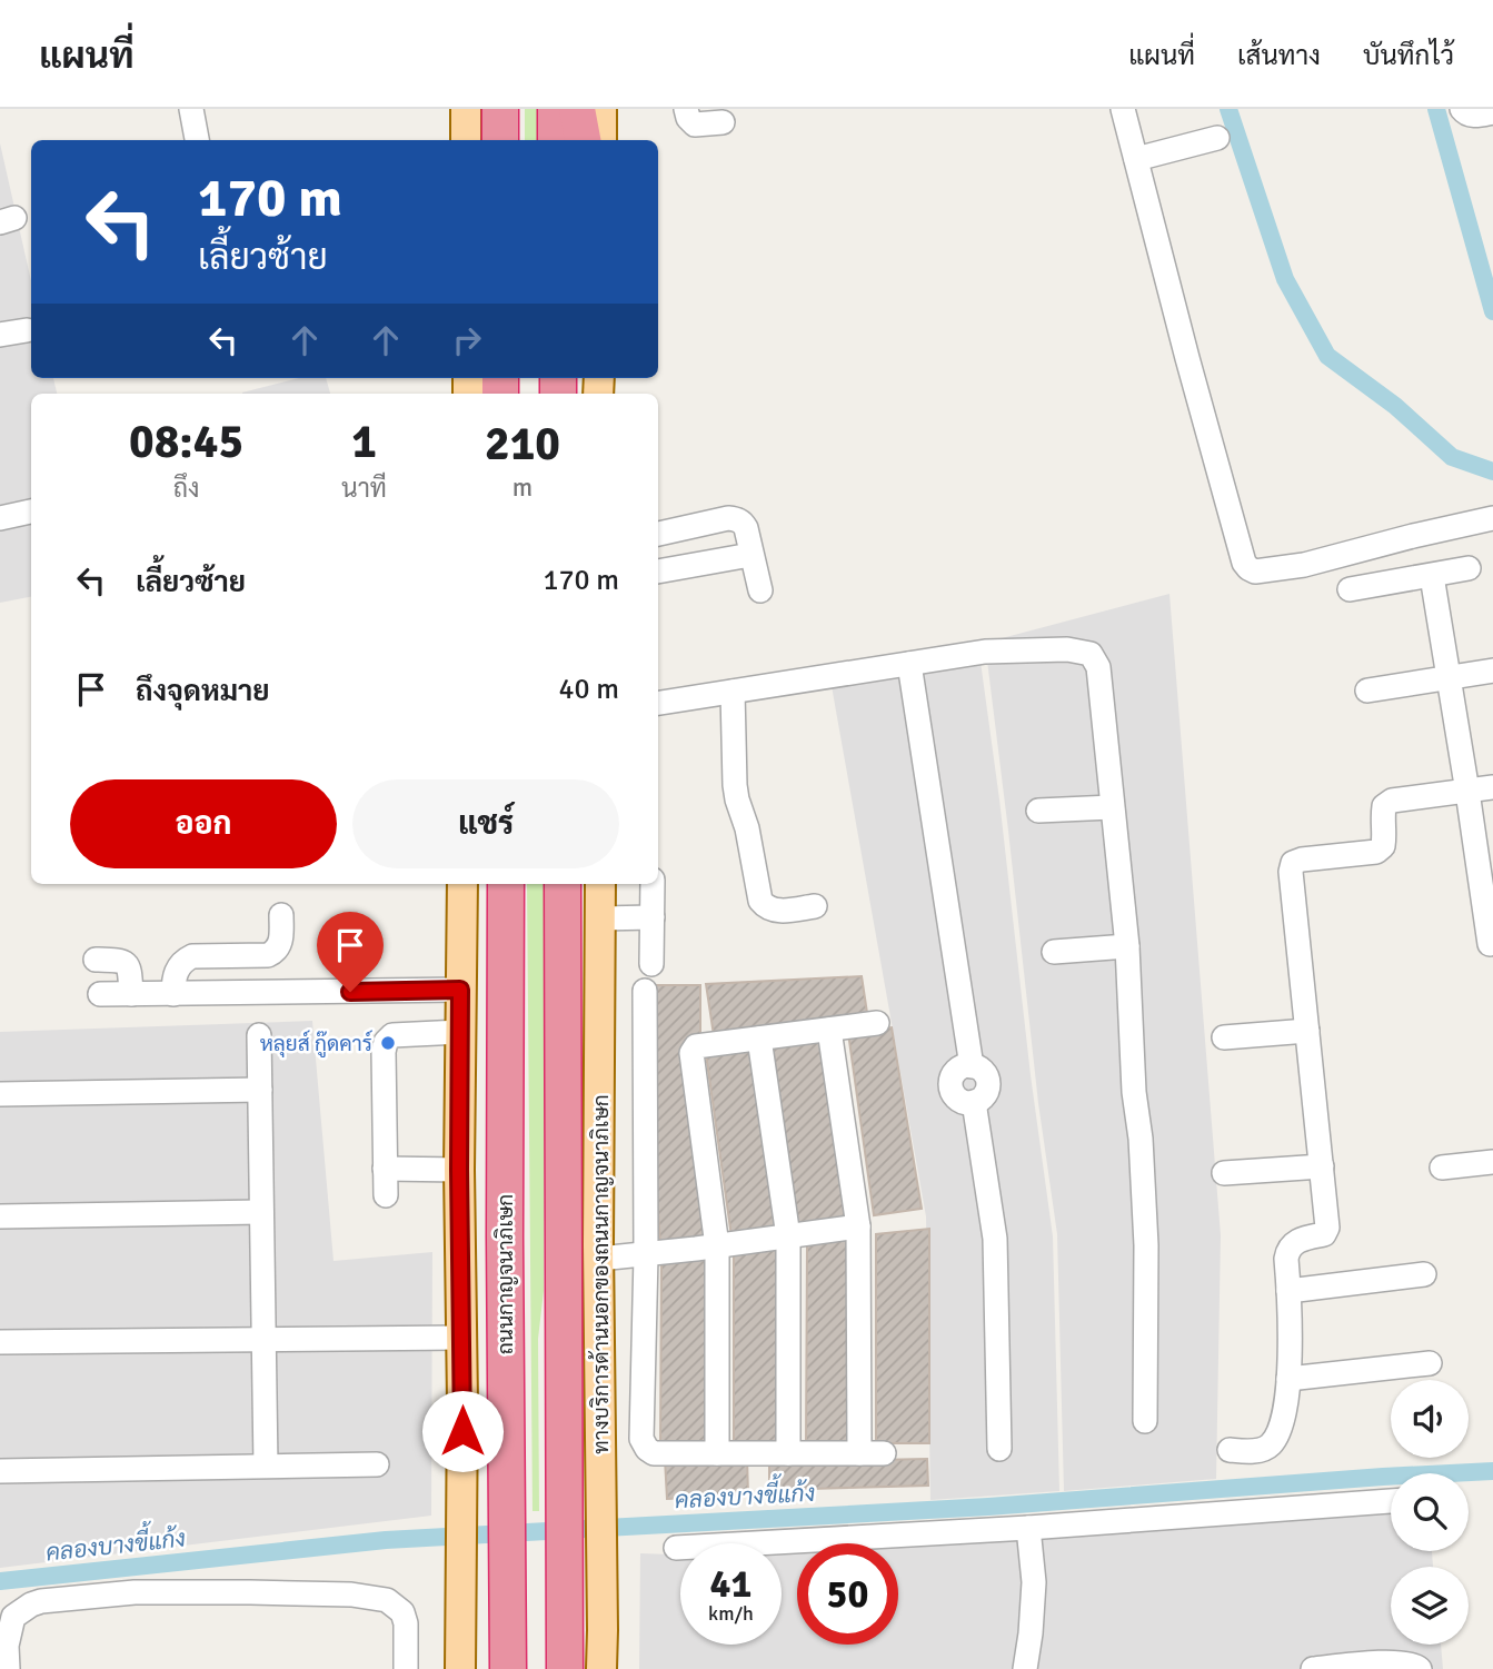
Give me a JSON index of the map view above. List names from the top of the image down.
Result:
{
  "streets": {
    "highway": ["ถนนกาญจนาภิเษก"],
    "main road": ["ทางบริการด้านนอกของถนนกาญจนาภิเษก"]
  },
  "water": ["คลองบางขี้แก้ง"],
  "places": ["หลุยส์ กู๊ดคาร์"],
  "page": {
    "header": "แผนที่",
    "nav": ["แผนที่", "เส้นทาง", "บันทึกไว้"],
    "turn": ["170 m", "เลี้ยวซ้าย"],
    "eta": [
      "08:45",
      "ถึง",
      "1",
      "นาที",
      "210",
      "m"
    ],
    "list": [
      {
        "name": "เลี้ยวซ้าย",
        "value": "170 m"
      },
      {
        "name": "ถึงจุดหมาย",
        "value": "40 m"
      }
    ],
    "buttons": ["ออก", "แชร์"],
    "speed": "41 km/h",
    "limit": "50"
  }
}
